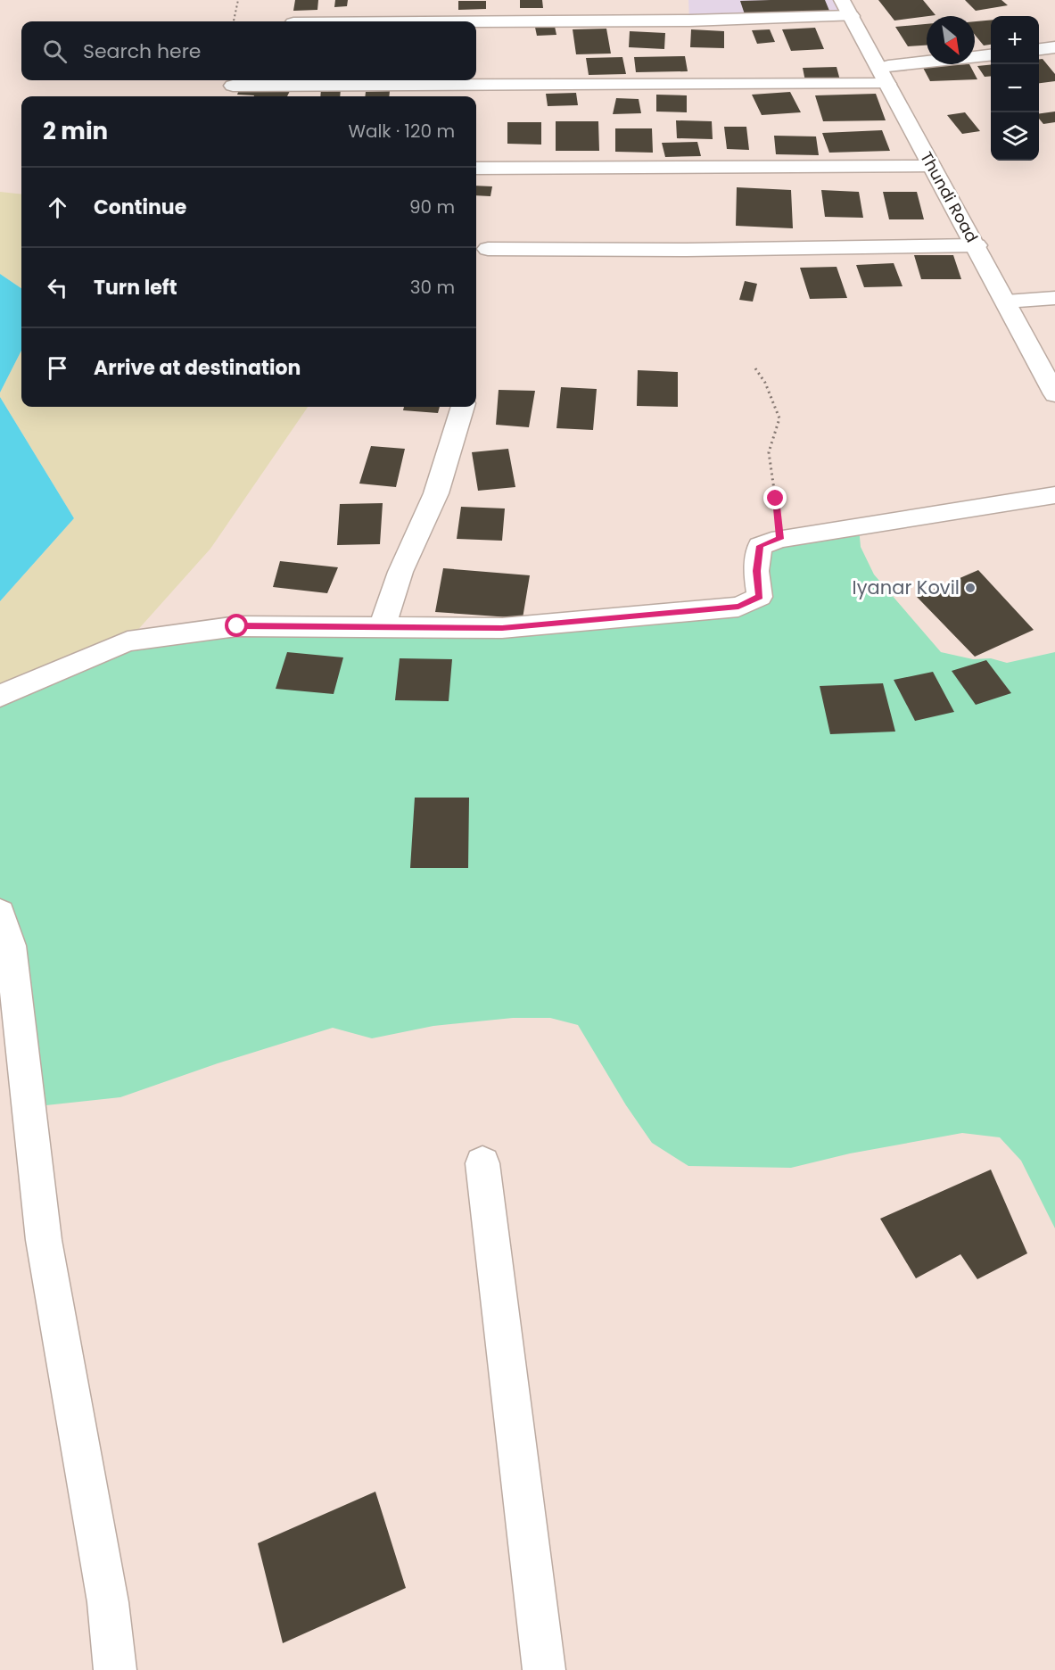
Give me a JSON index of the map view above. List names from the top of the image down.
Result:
{
  "streets": {
    "street": ["Thundi Road"]
  },
  "places": ["Iyanar Kovil"],
  "north": "bottom right",
  "page": {
    "map_buttons": ["+", "−"],
    "search": "Search here",
    "heading": ["2 min", "Walk · 120 m"],
    "list": [
      ["Continue", "90 m"],
      ["Turn left", "30 m"],
      "Arrive at destination"
    ]
  }
}
